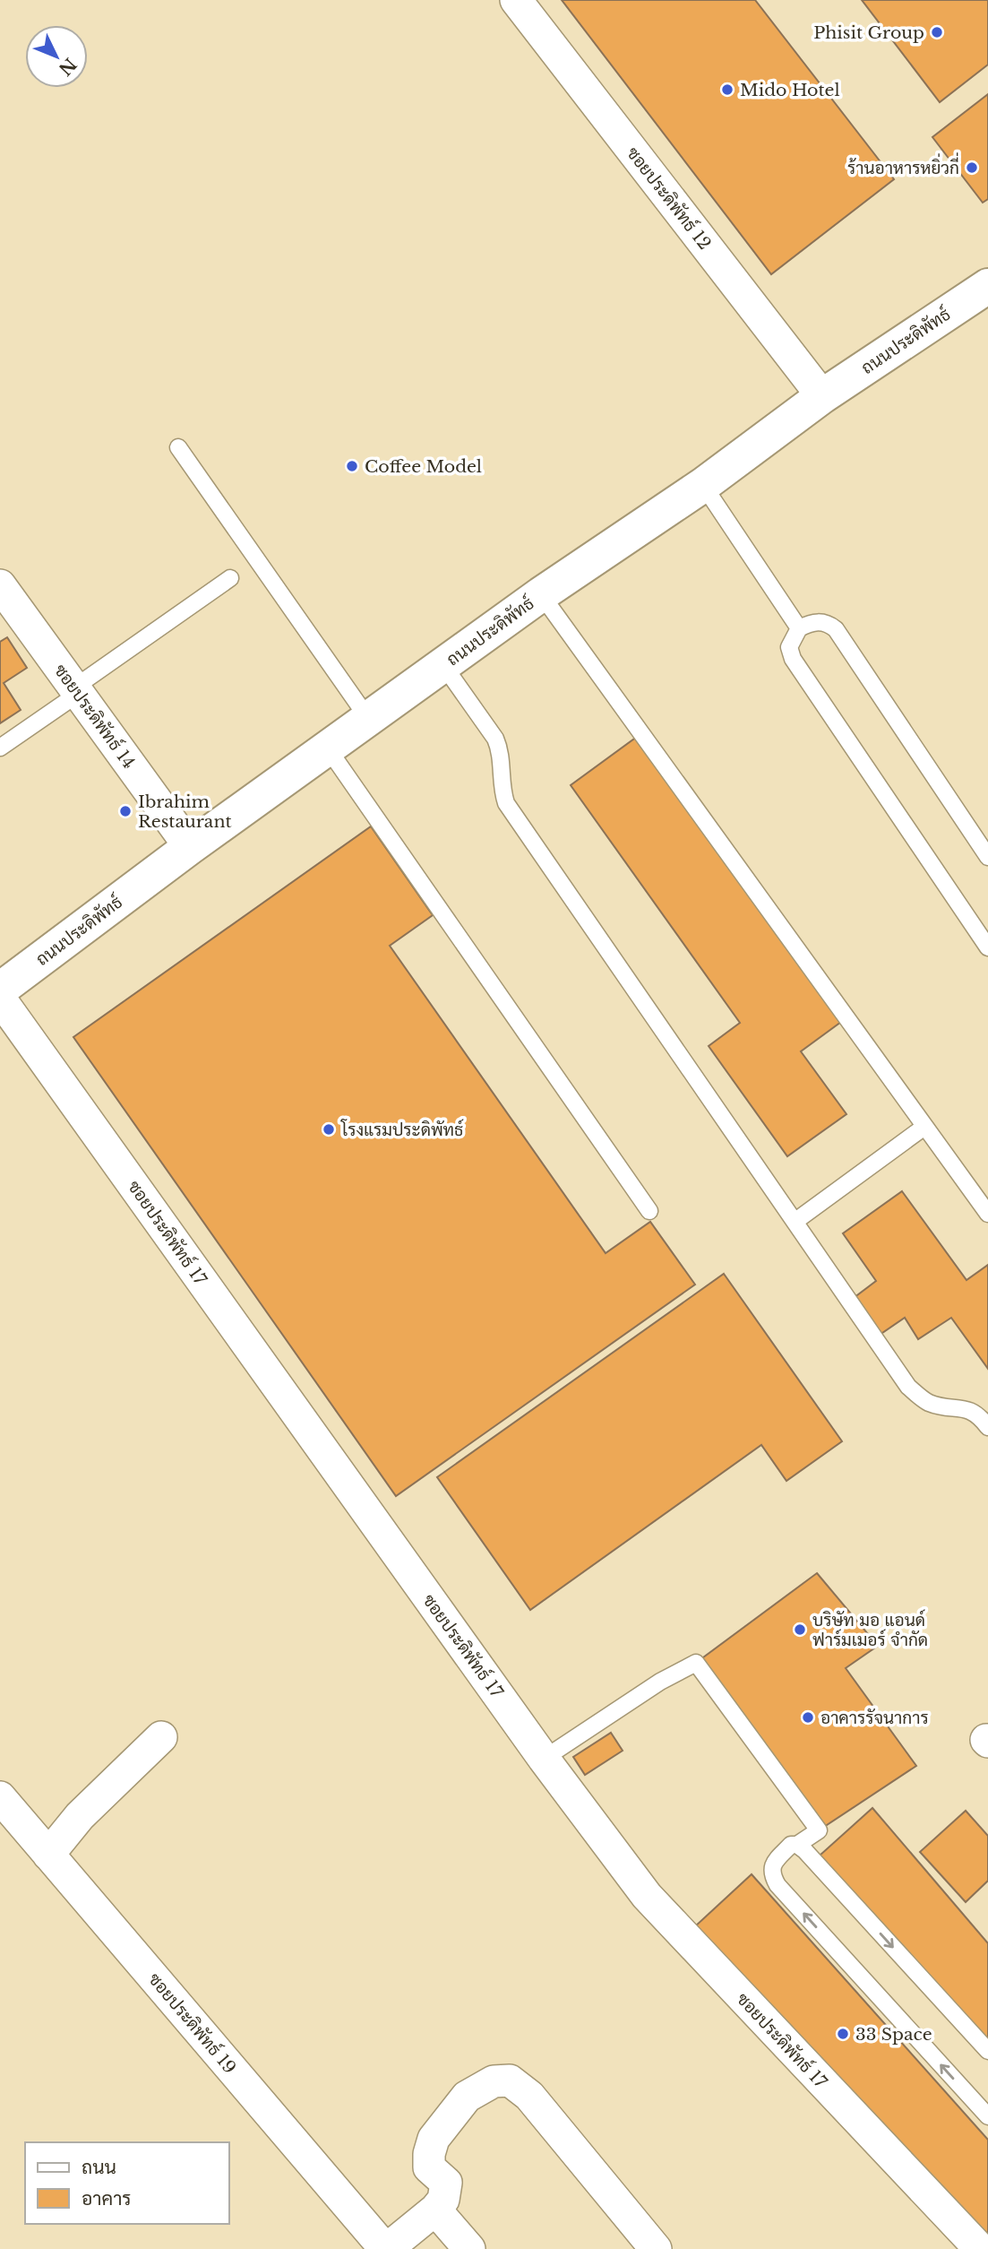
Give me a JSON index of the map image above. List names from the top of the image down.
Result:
{
  "streets": {
    "main road": ["ถนนประดิพัทธ์"],
    "street": [
      "ซอยประดิพัทธ์ 12",
      "ซอยประดิพัทธ์ 14",
      "ซอยประดิพัทธ์ 17",
      "ซอยประดิพัทธ์ 19"
    ]
  },
  "crossings": [
    ["ซอยประดิพัทธ์ 12", "ถนนประดิพัทธ์"],
    ["ถนนประดิพัทธ์", "ซอยประดิพัทธ์ 14"]
  ],
  "places": [
    "Phisit Group",
    "Mido Hotel",
    "ร้านอาหารหยิ่วกี่",
    "Coffee Model",
    "Ibrahim Restaurant",
    "โรงแรมประดิพัทธ์",
    "บริษัท มอ แอนด์ ฟาร์มเมอร์ จำกัด",
    "อาคารรัจนาการ",
    "33 Space"
  ],
  "legend": ["ถนน", "อาคาร"],
  "north": "bottom right"
}
